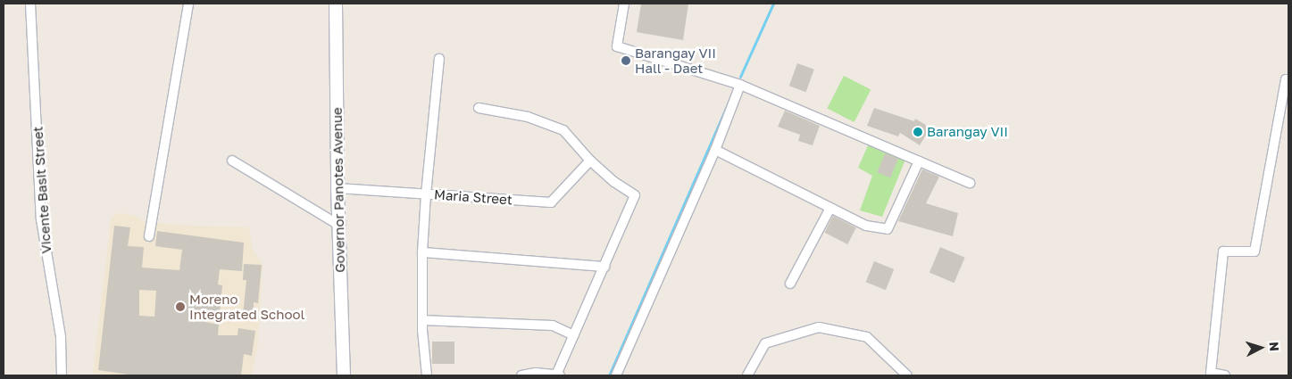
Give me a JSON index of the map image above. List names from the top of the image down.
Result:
{
  "streets": {
    "main road": ["Governor Panotes Avenue"],
    "street": ["Vicente Basit Street", "Maria Street"]
  },
  "crossings": [
    ["Governor Panotes Avenue", "Maria Street"]
  ],
  "places": ["Barangay VII Hall - Daet", "Barangay VII", "Moreno Integrated School"],
  "north": "right"
}
